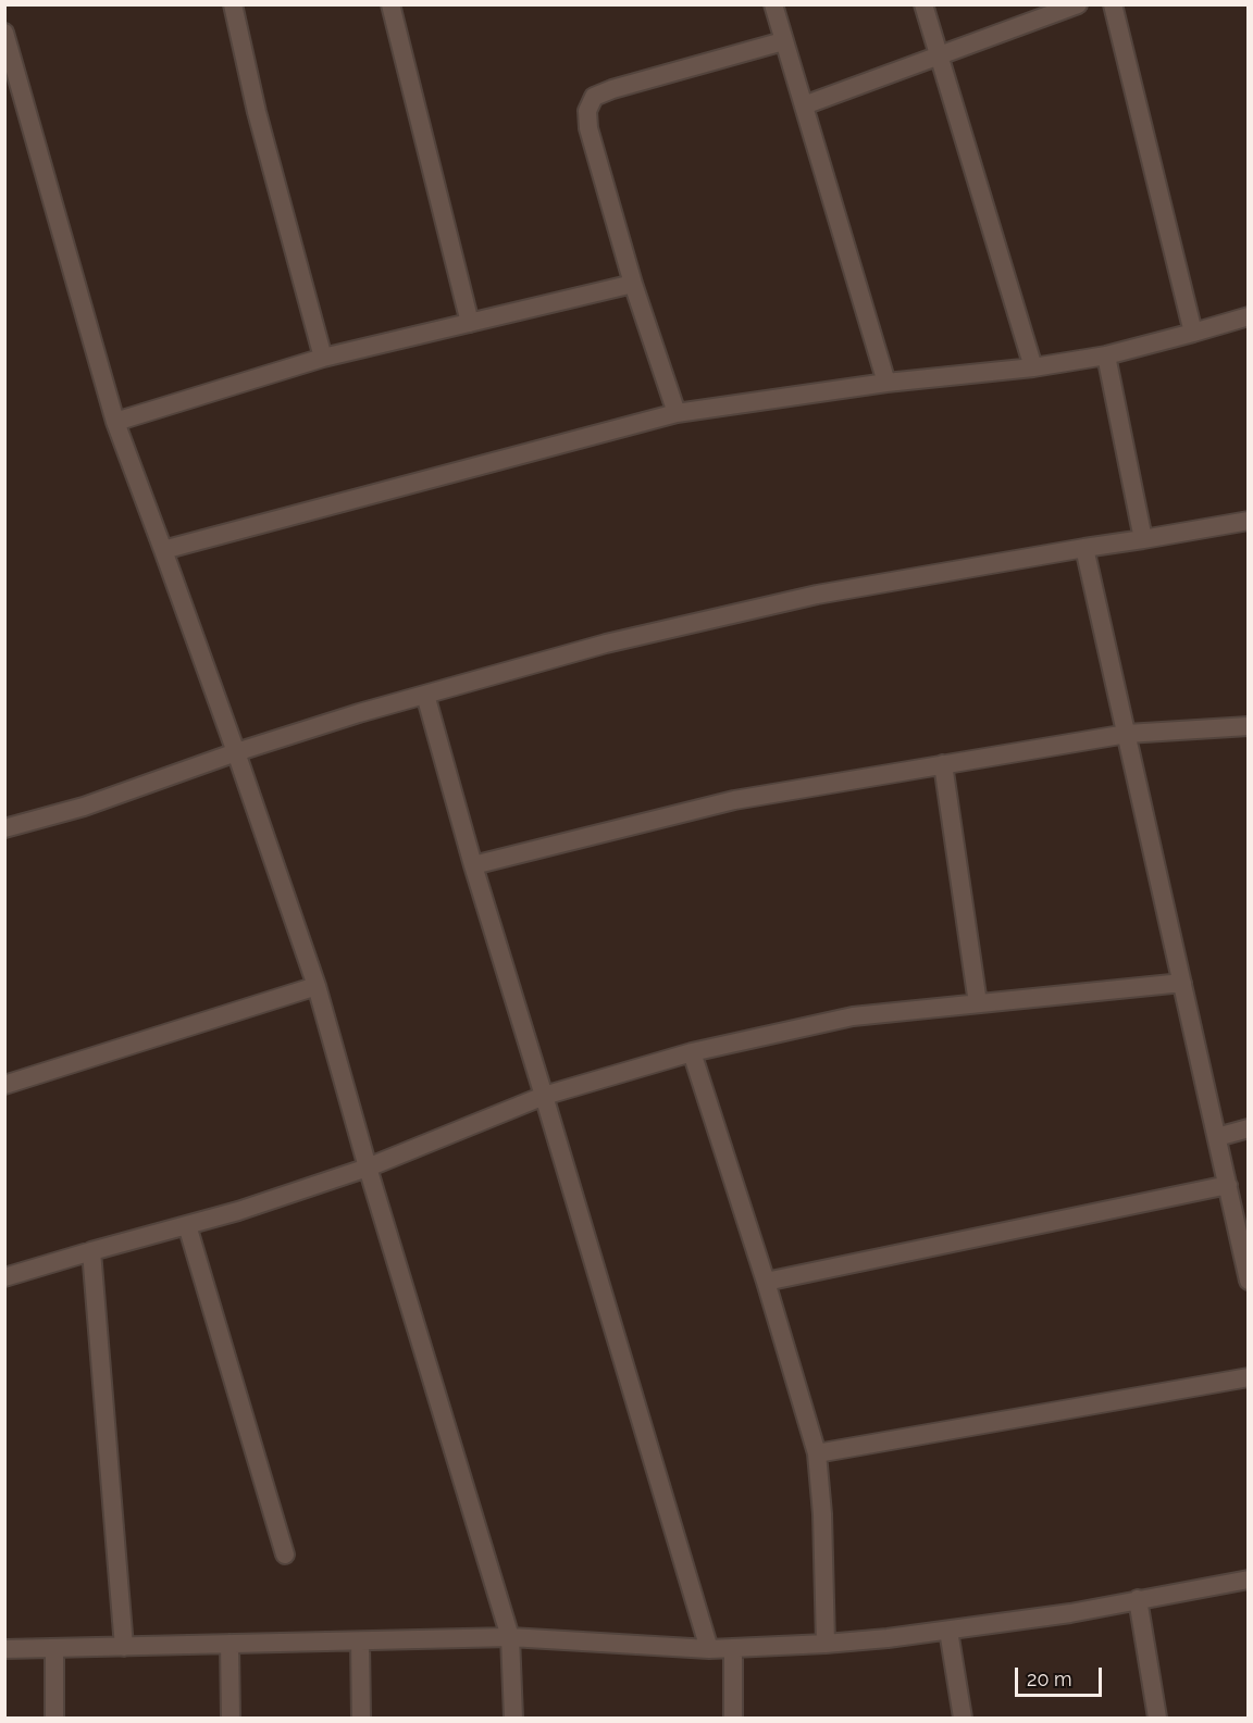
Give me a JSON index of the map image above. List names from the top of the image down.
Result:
{
  "scale_bar": "20 m"
}
